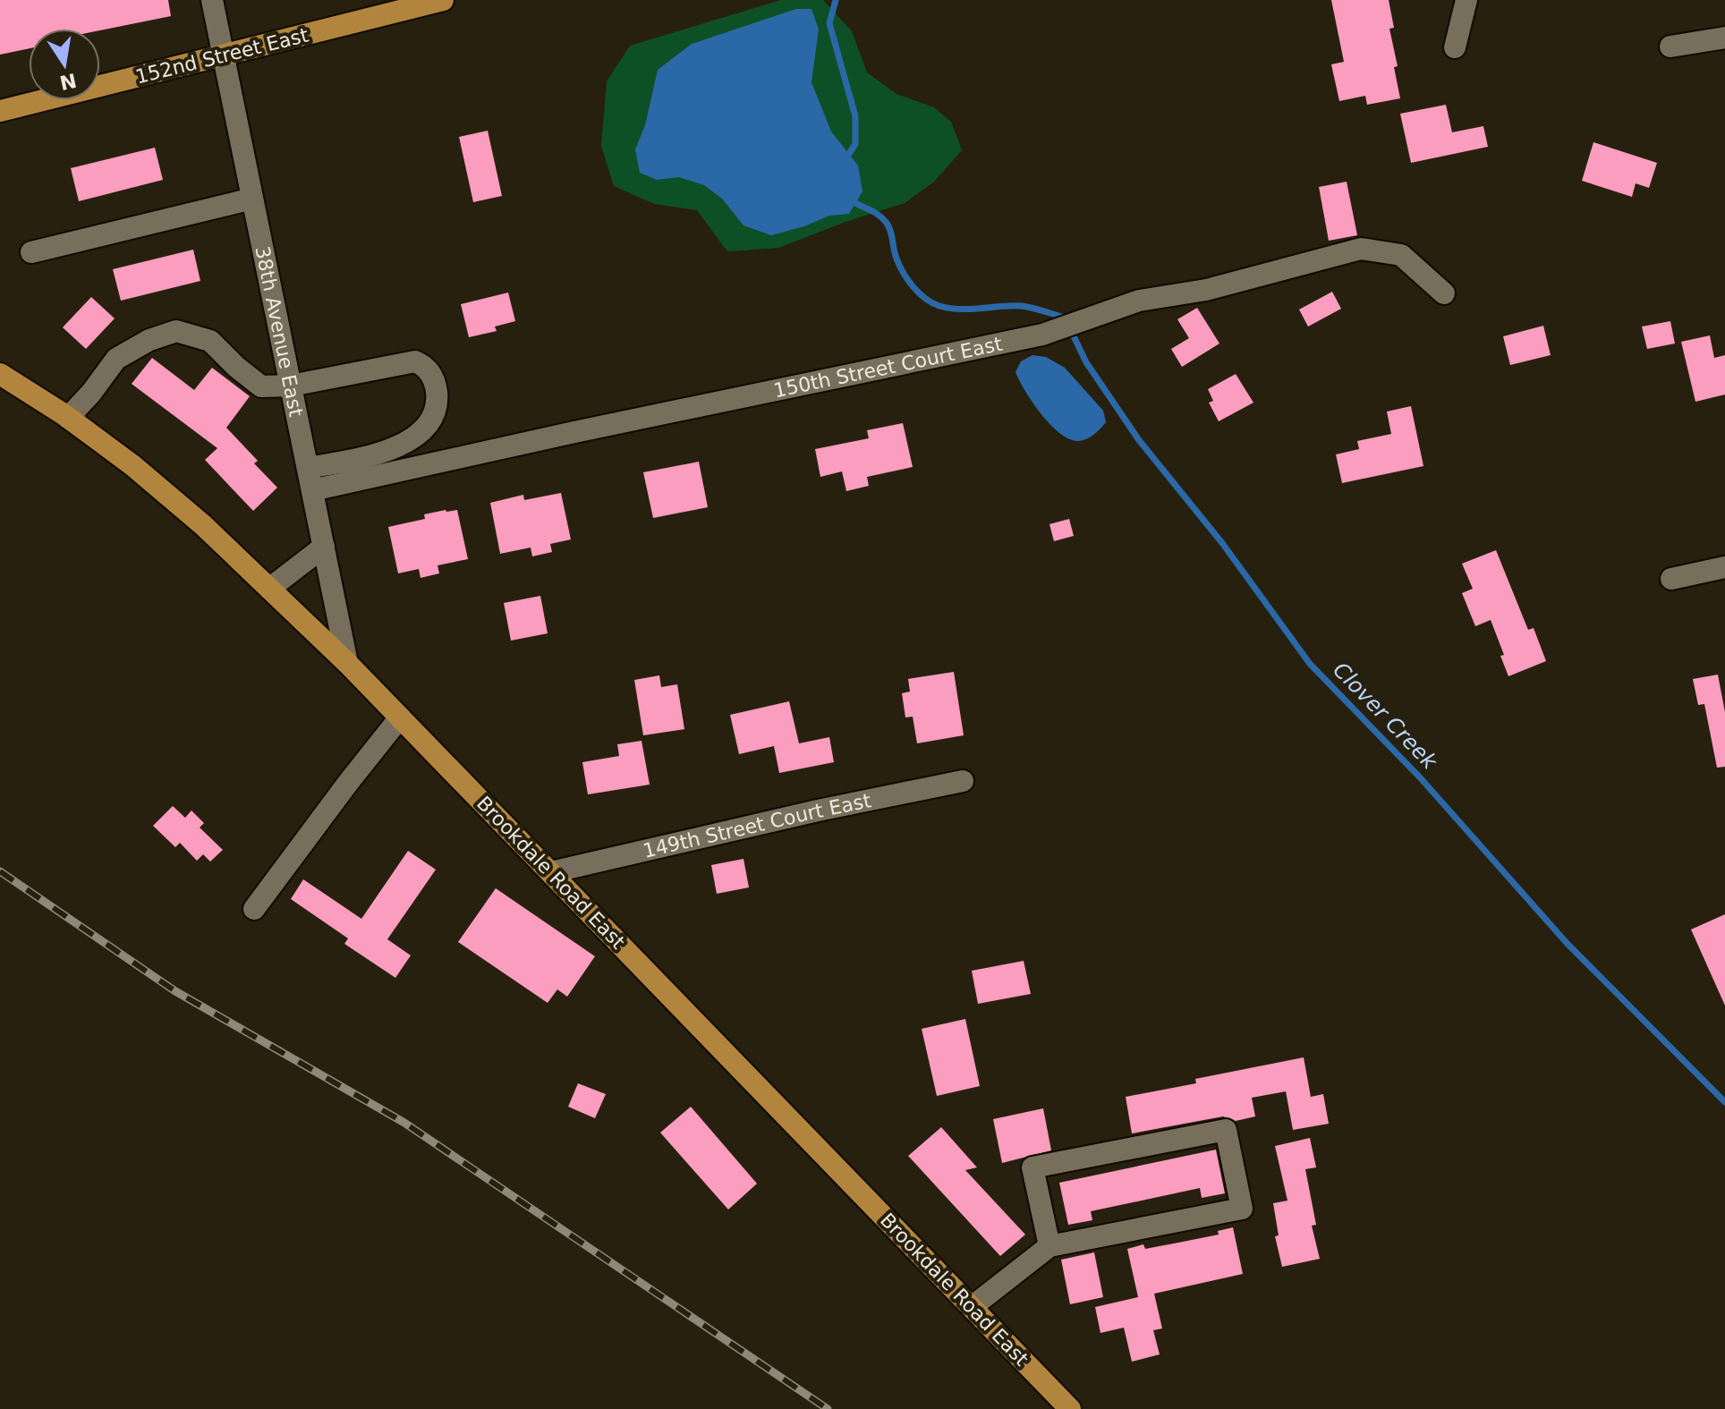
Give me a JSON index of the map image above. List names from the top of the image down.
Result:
{
  "streets": {
    "main road": ["152nd Street East", "Brookdale Road East"],
    "street": ["38th Avenue East", "150th Street Court East", "149th Street Court East"]
  },
  "crossings": [
    ["152nd Street East", "38th Avenue East"],
    ["38th Avenue East", "150th Street Court East"],
    ["38th Avenue East", "Brookdale Road East"],
    ["149th Street Court East", "Brookdale Road East"]
  ],
  "water": ["Clover Creek"],
  "north": "bottom"
}
